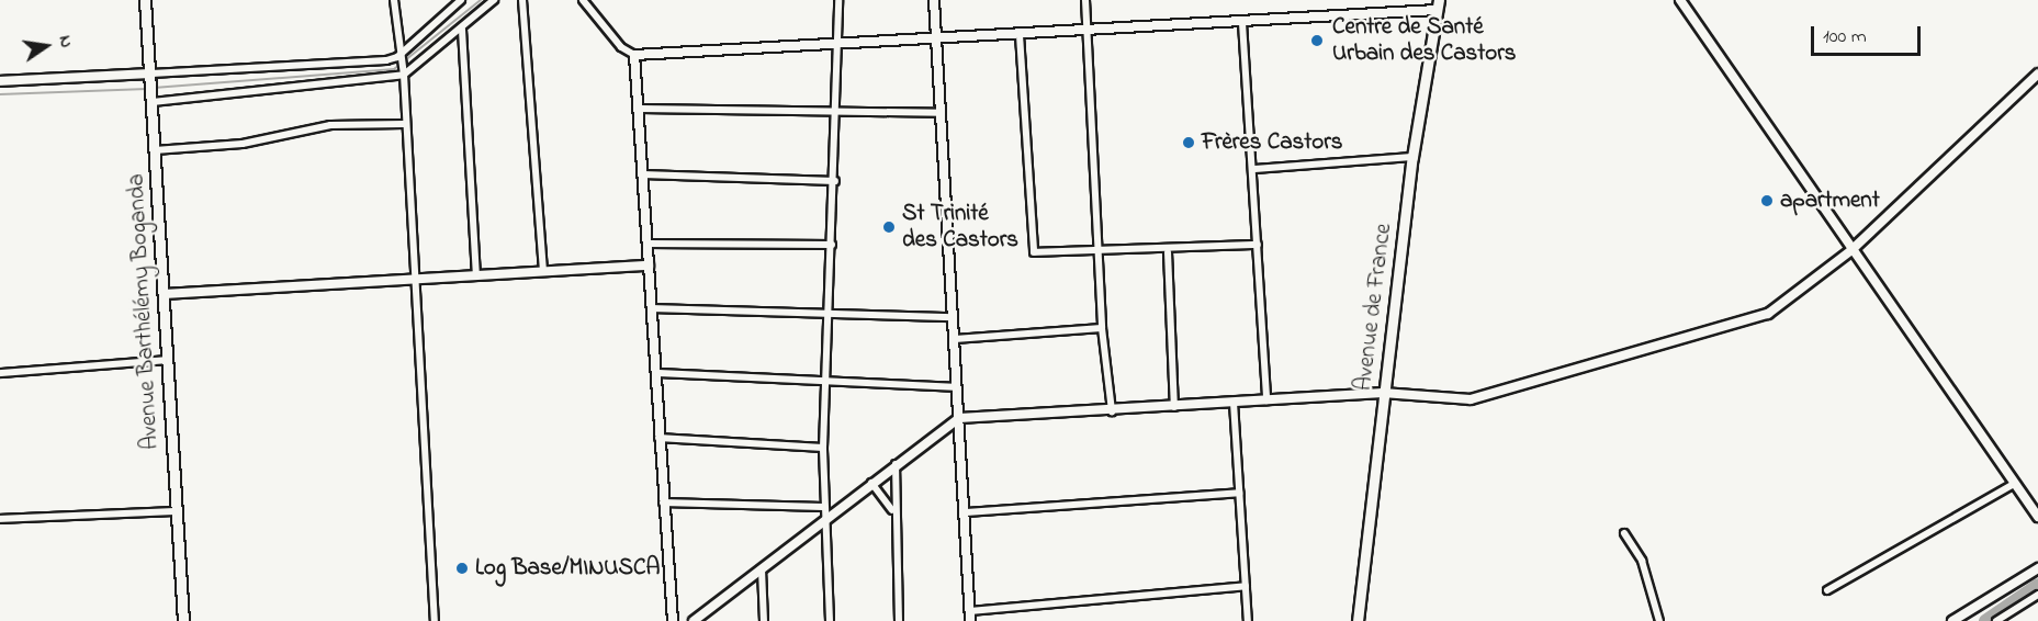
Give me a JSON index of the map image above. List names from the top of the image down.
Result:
{
  "streets": {
    "main road": ["Avenue de France", "Avenue Barthélémy Boganda"]
  },
  "places": [
    "Centre de Santé Urbain des Castors",
    "Frères Castors",
    "apartment",
    "St Trinité des Castors",
    "Log Base/MINUSCA"
  ],
  "scale_bar": "100 m",
  "north": "right"
}
